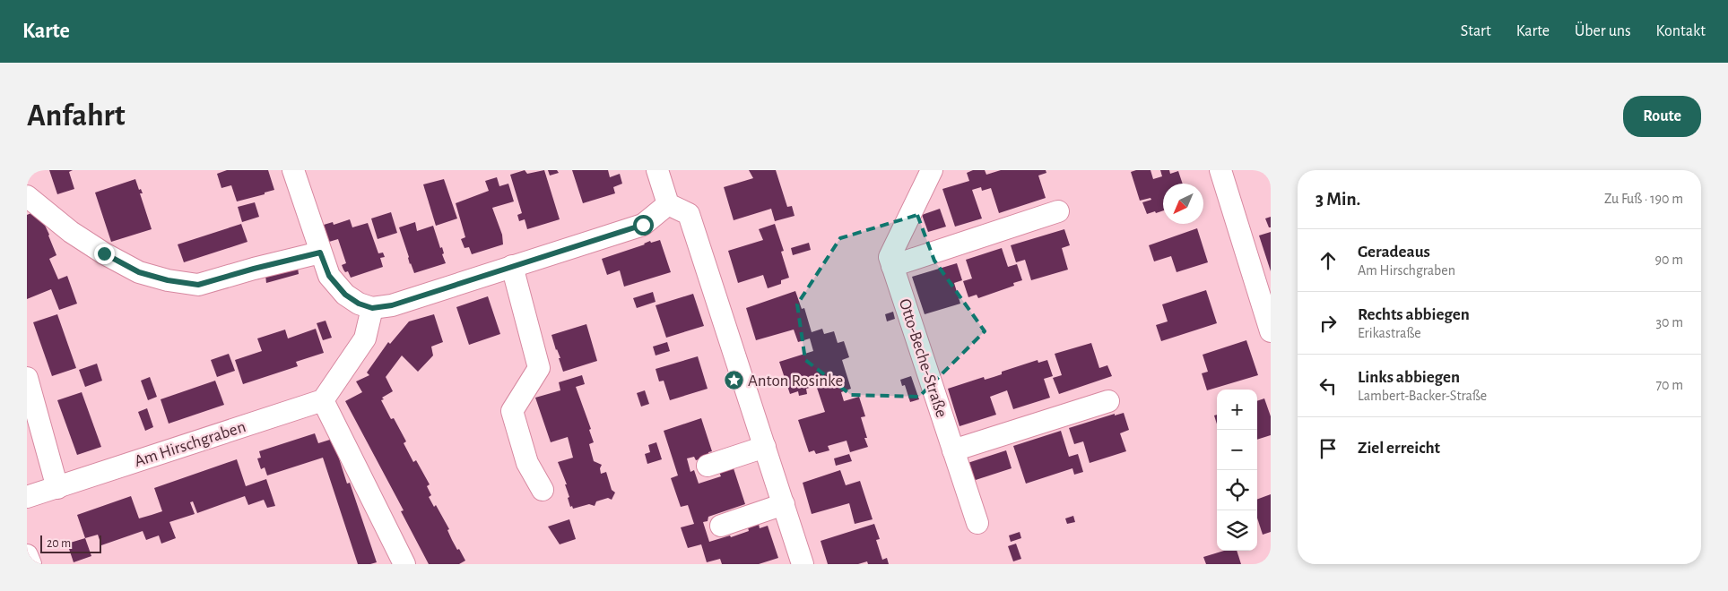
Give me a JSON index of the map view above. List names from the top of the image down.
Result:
{
  "streets": {
    "street": ["Otto-Beche-Straße", "Am Hirschgraben"]
  },
  "places": {
    "place": ["Anton Rosinke"]
  },
  "scale_bar": "20 m",
  "north": "bottom left",
  "page": {
    "header": "Karte",
    "nav": [
      "Start",
      "Karte",
      "Über uns",
      "Kontakt"
    ],
    "buttons": "Route",
    "title": "Anfahrt",
    "heading": ["3 Min.", "Zu Fuß · 190 m"],
    "list": [
      ["Geradeaus", "Am Hirschgraben", "90 m"],
      ["Rechts abbiegen", "Erikastraße", "30 m"],
      ["Links abbiegen", "Lambert-Backer-Straße", "70 m"],
      "Ziel erreicht"
    ],
    "map_buttons": ["+", "−"],
    "scale": "20 m"
  }
}
